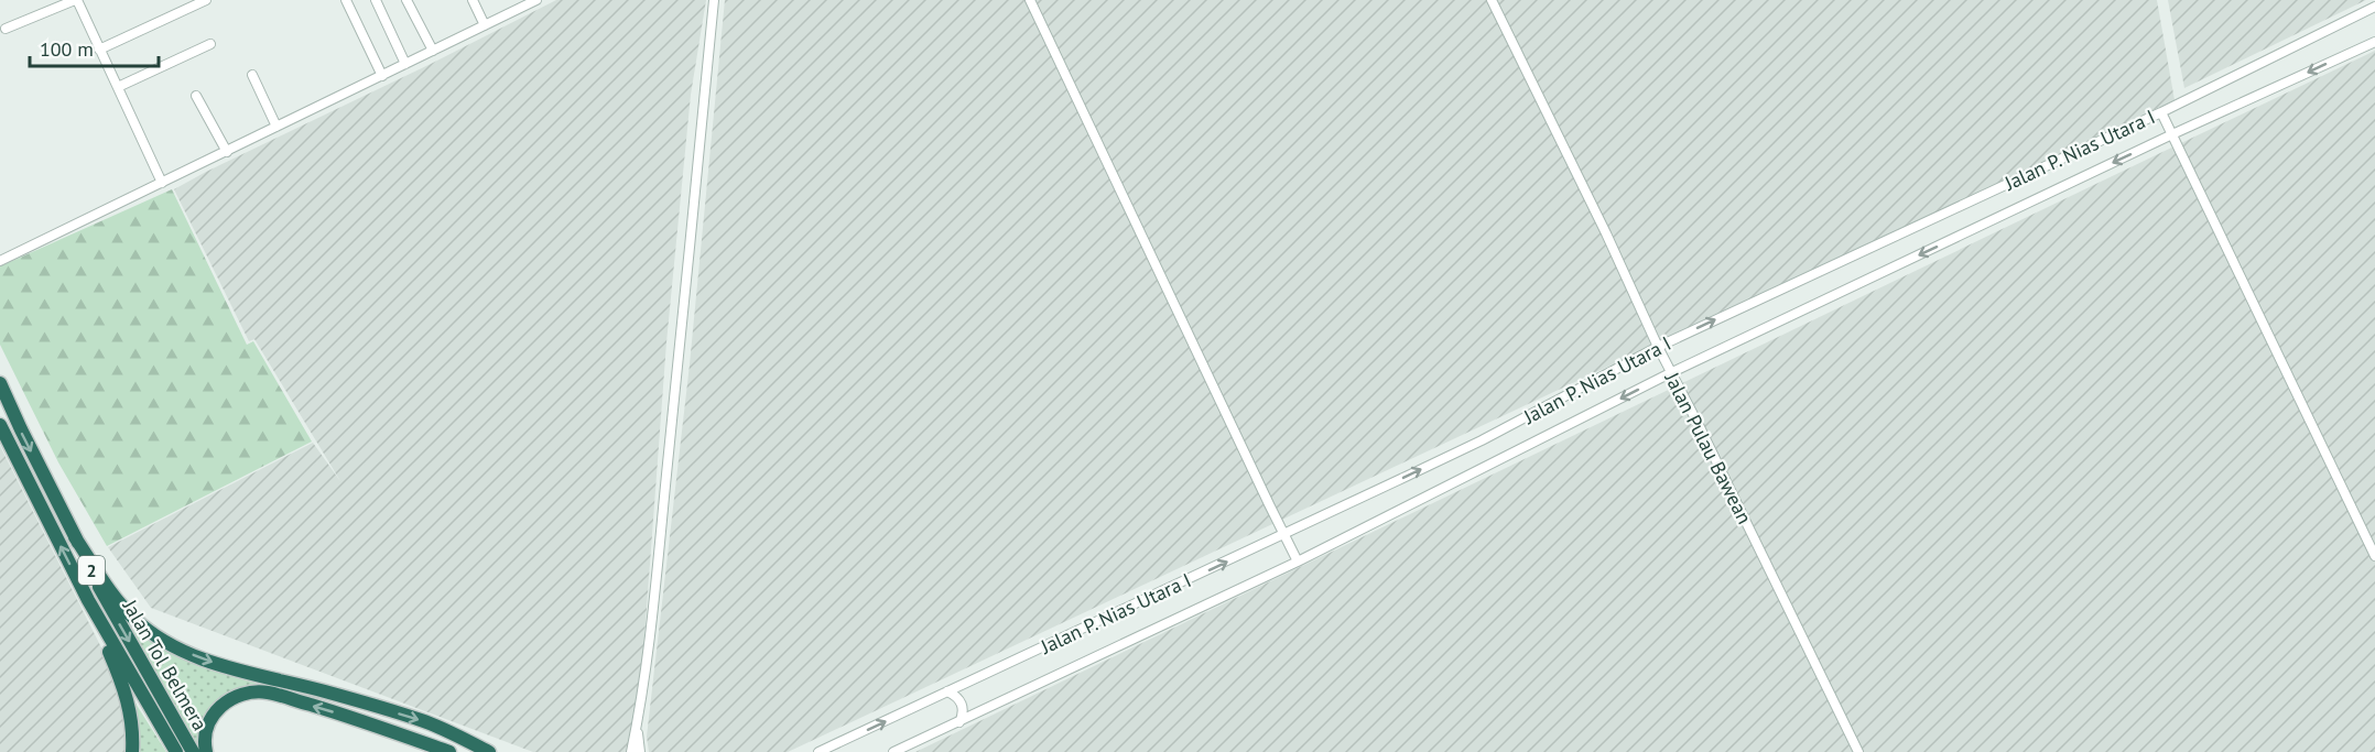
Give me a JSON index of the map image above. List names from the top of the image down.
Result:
{
  "streets": {
    "highway": ["2", "Jalan Tol Belmera"],
    "street": ["Jalan P. Nias Utara I", "Jalan Pulau Bawean"]
  },
  "crossings": [
    ["Jalan P. Nias Utara I", "Jalan Pulau Bawean"]
  ],
  "scale_bar": "100 m"
}
